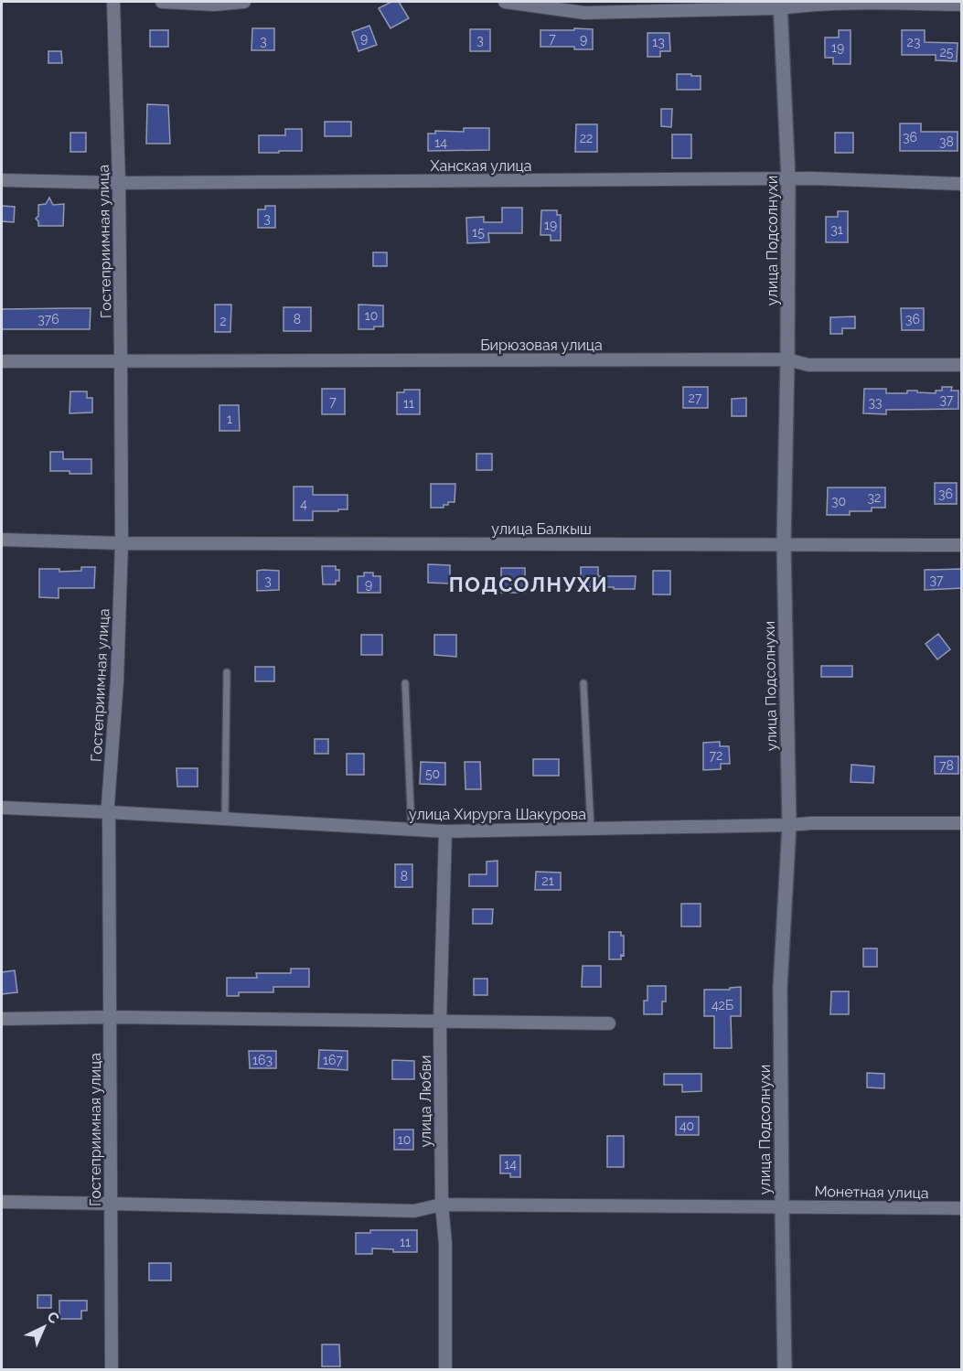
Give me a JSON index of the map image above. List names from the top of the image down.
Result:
{
  "streets": {
    "street": [
      "Ханская улица",
      "улица Подсолнухи",
      "Гостеприимная улица",
      "Бирюзовая улица",
      "улица Балкыш",
      "улица Хирурга Шакурова",
      "улица Любви",
      "Монетная улица"
    ]
  },
  "crossings": [
    ["Ханская улица", "улица Подсолнухи"],
    ["Ханская улица", "Гостеприимная улица"],
    ["улица Подсолнухи", "Бирюзовая улица"],
    ["улица Подсолнухи", "улица Балкыш"],
    ["улица Подсолнухи", "улица Хирурга Шакурова"],
    ["улица Подсолнухи", "Монетная улица"],
    ["Гостеприимная улица", "Бирюзовая улица"],
    ["Гостеприимная улица", "улица Балкыш"],
    ["Гостеприимная улица", "улица Хирурга Шакурова"],
    ["Гостеприимная улица", "Монетная улица"],
    ["улица Хирурга Шакурова", "улица Любви"],
    ["улица Любви", "Монетная улица"]
  ],
  "districts": ["ПОДСОЛНУХИ"],
  "house_numbers": [
    "9",
    "7",
    "9",
    "3",
    "3",
    "13",
    "23",
    "19",
    "25",
    "36",
    "22",
    "38",
    "14",
    "3",
    "19",
    "31",
    "15",
    "10",
    "376",
    "8",
    "36",
    "2",
    "27",
    "37",
    "7",
    "33",
    "11",
    "1",
    "36",
    "32",
    "30",
    "4",
    "37",
    "3",
    "9",
    "72",
    "78",
    "50",
    "8",
    "21",
    "42Б",
    "163",
    "167",
    "40",
    "10",
    "14",
    "11"
  ],
  "north": "top right"
}
